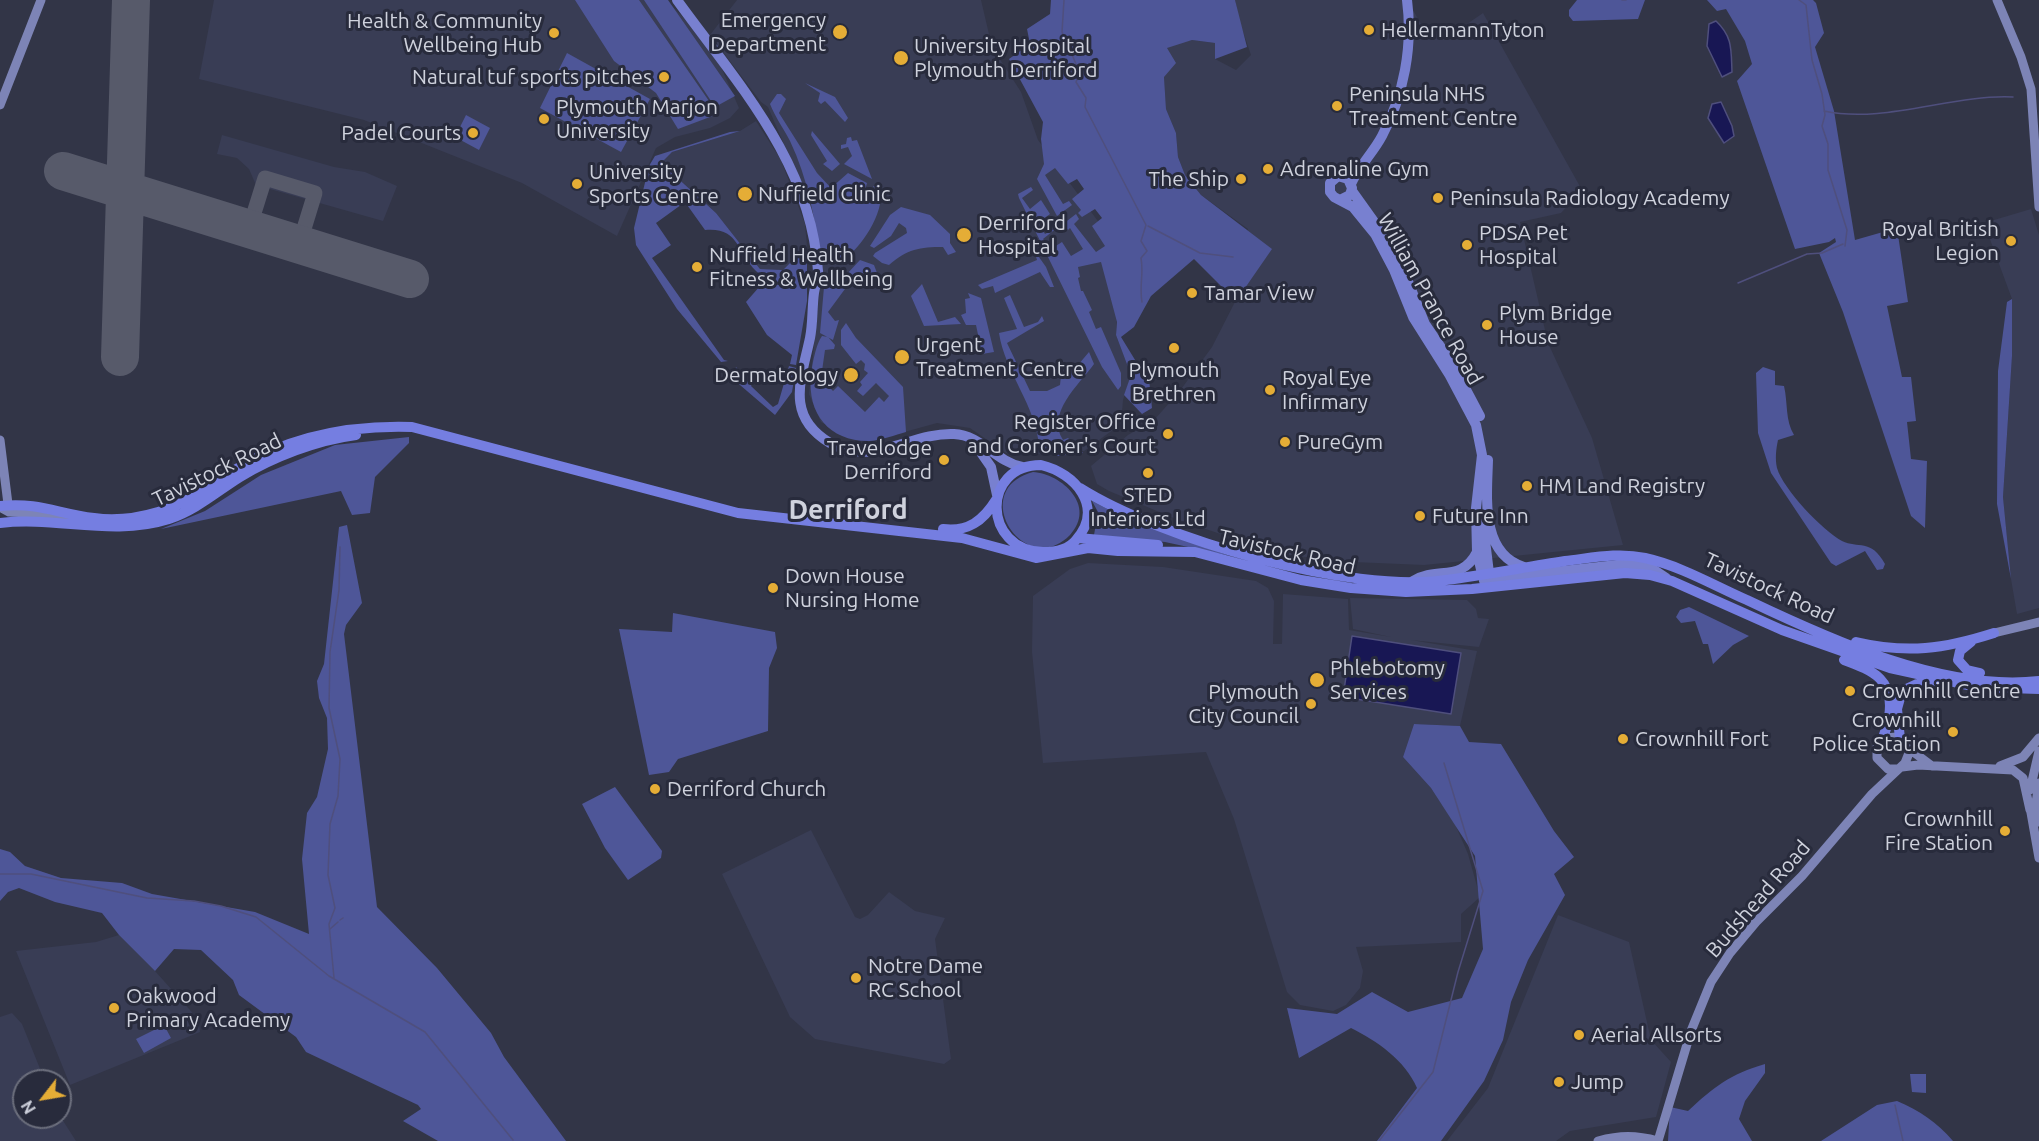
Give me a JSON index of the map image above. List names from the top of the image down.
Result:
{
  "streets": {
    "highway": ["Tavistock Road"],
    "main road": ["William Prance Road", "Budshead Road"]
  },
  "crossings": [
    ["William Prance Road", "Tavistock Road"]
  ],
  "districts": ["Derriford"],
  "places": [
    "HellermannTyton",
    "Emergency Department",
    "Health & Community Wellbeing Hub",
    "University Hospital Plymouth Derriford",
    "Natural tuf sports pitches",
    "Peninsula NHS Treatment Centre",
    "Plymouth Marjon University",
    "Padel Courts",
    "Adrenaline Gym",
    "The Ship",
    "University Sports Centre",
    "Nuffield Clinic",
    "Peninsula Radiology Academy",
    "Derriford Hospital",
    "Royal British Legion",
    "PDSA Pet Hospital",
    "Nuffield Health Fitness & Wellbeing",
    "Tamar View",
    "Plym Bridge House",
    "Plymouth Brethren",
    "Urgent Treatment Centre",
    "Dermatology",
    "Royal Eye Infirmary",
    "Register Office and Coroner's Court",
    "PureGym",
    "Travelodge Derriford",
    "STED Interiors Ltd",
    "HM Land Registry",
    "Future Inn",
    "Down House Nursing Home",
    "Phlebotomy Services",
    "Crownhill Centre",
    "Plymouth City Council",
    "Crownhill Police Station",
    "Crownhill Fort",
    "Derriford Church",
    "Crownhill Fire Station",
    "Notre Dame RC School",
    "Oakwood Primary Academy",
    "Aerial Allsorts",
    "Jump"
  ],
  "north": "bottom left"
}
